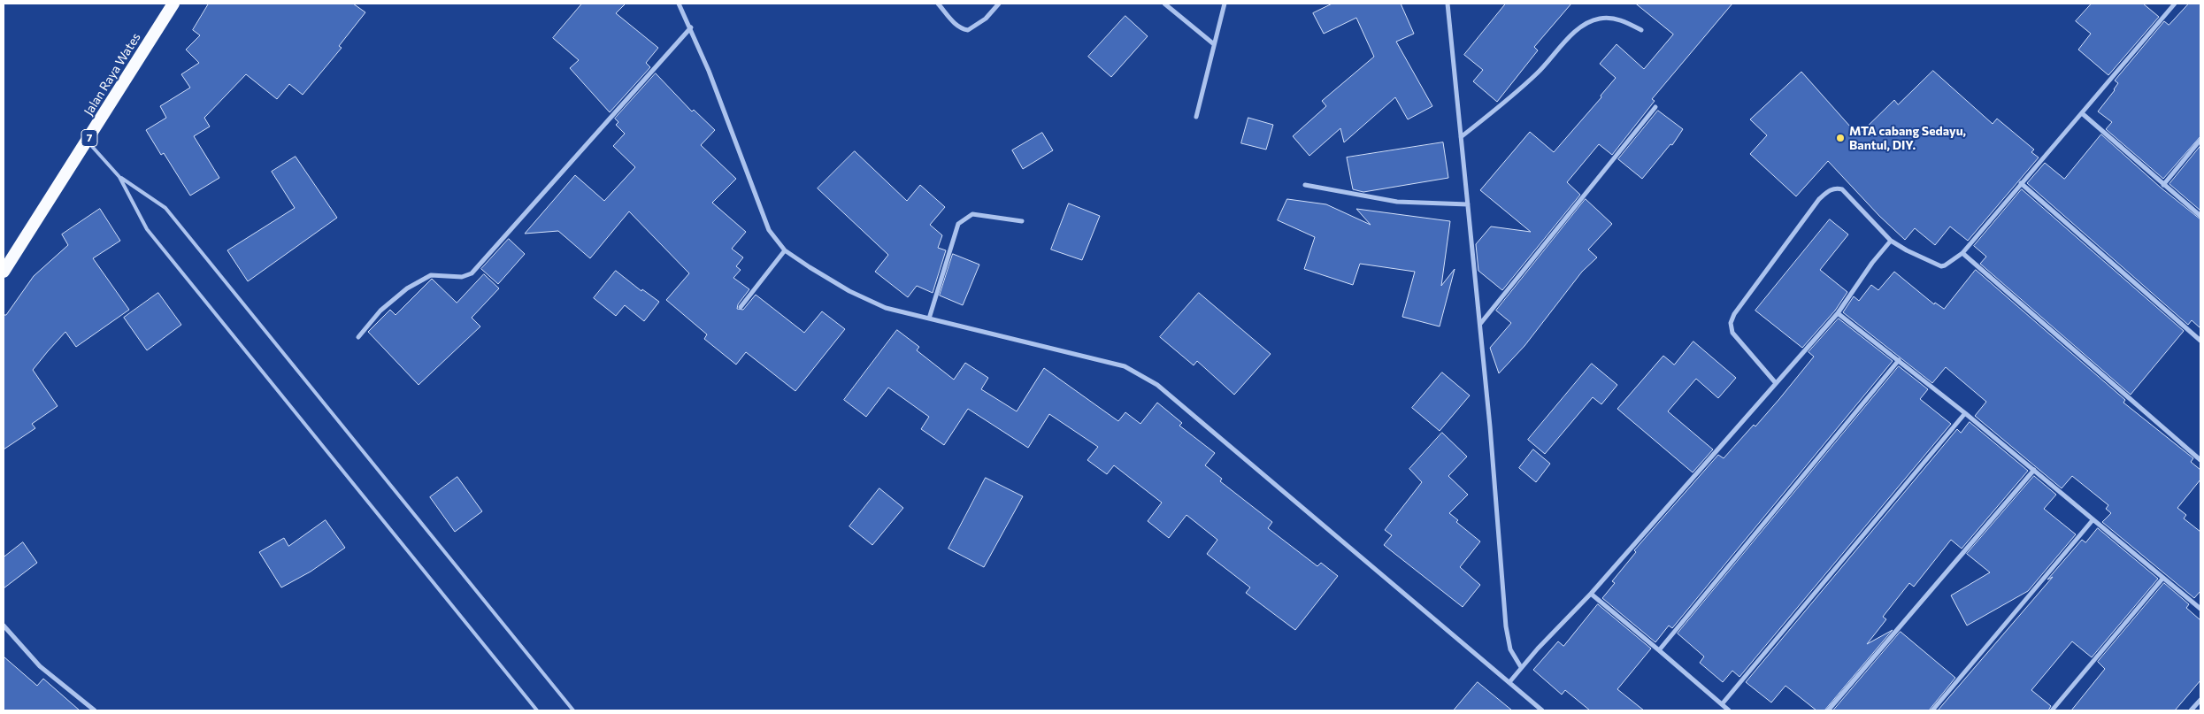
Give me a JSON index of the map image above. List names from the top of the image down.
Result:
{
  "streets": {
    "highway": ["Jalan Raya Wates", "7"]
  },
  "places": ["MTA cabang Sedayu, Bantul, DIY."]
}
